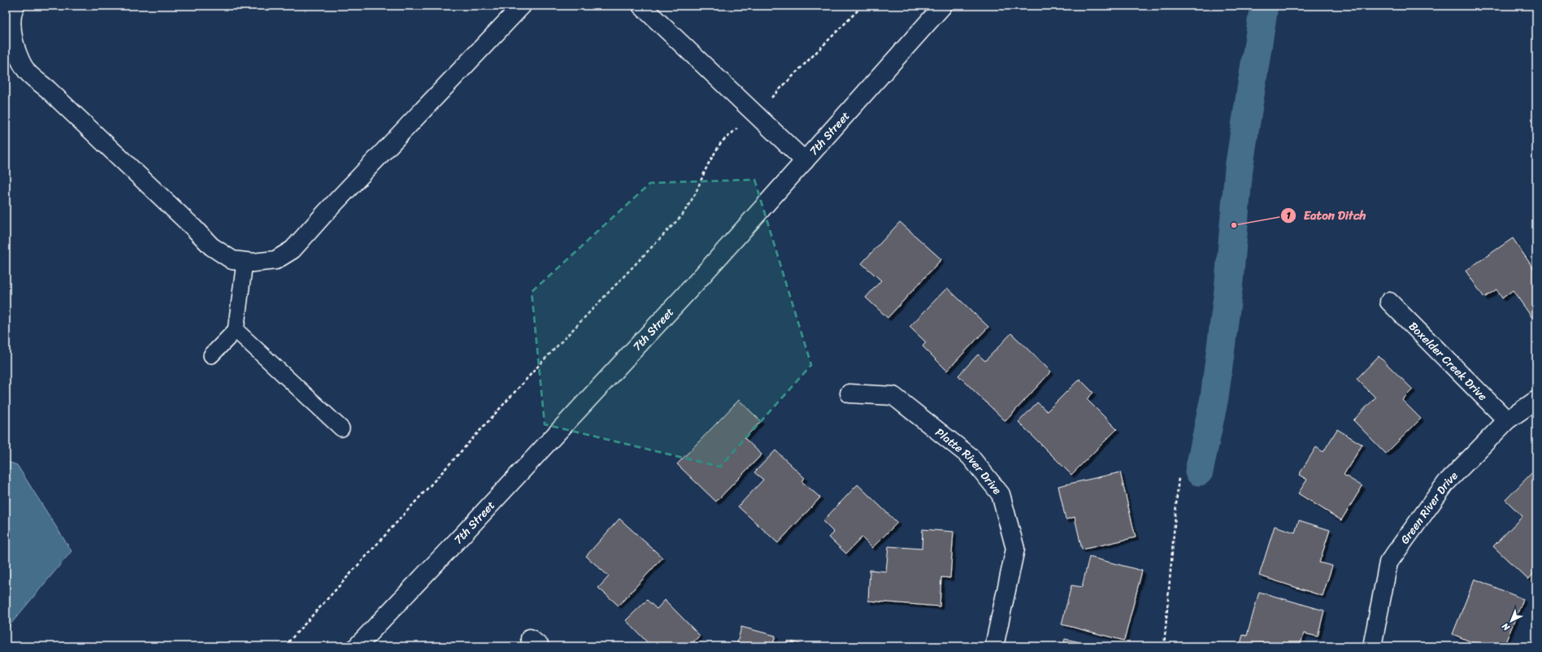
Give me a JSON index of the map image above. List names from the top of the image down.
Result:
{
  "streets": {
    "street": [
      "7th Street",
      "Boxelder Creek Drive",
      "Platte River Drive",
      "Green River Drive"
    ]
  },
  "crossings": [
    ["Boxelder Creek Drive", "Green River Drive"]
  ],
  "places": ["Eaton Ditch"],
  "north": "bottom left"
}
